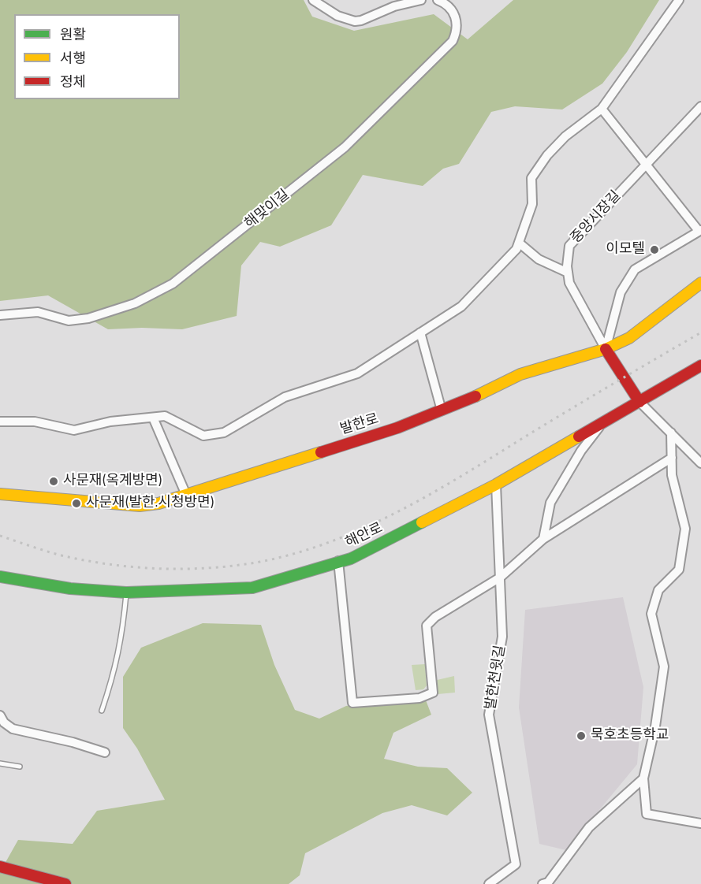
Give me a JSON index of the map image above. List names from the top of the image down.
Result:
{
  "streets": {
    "street": [
      "해맞이길",
      "중앙시장길",
      "발한로",
      "해안로",
      "발한천윗길"
    ]
  },
  "crossings": [
    ["중앙시장길", "발한로"],
    ["해안로", "발한천윗길"]
  ],
  "places": [
    "이모텔",
    "사문재(옥계방면)",
    "사문재(발한.시청방면)",
    "묵호초등학교"
  ],
  "legend": ["원활", "서행", "정체"]
}
